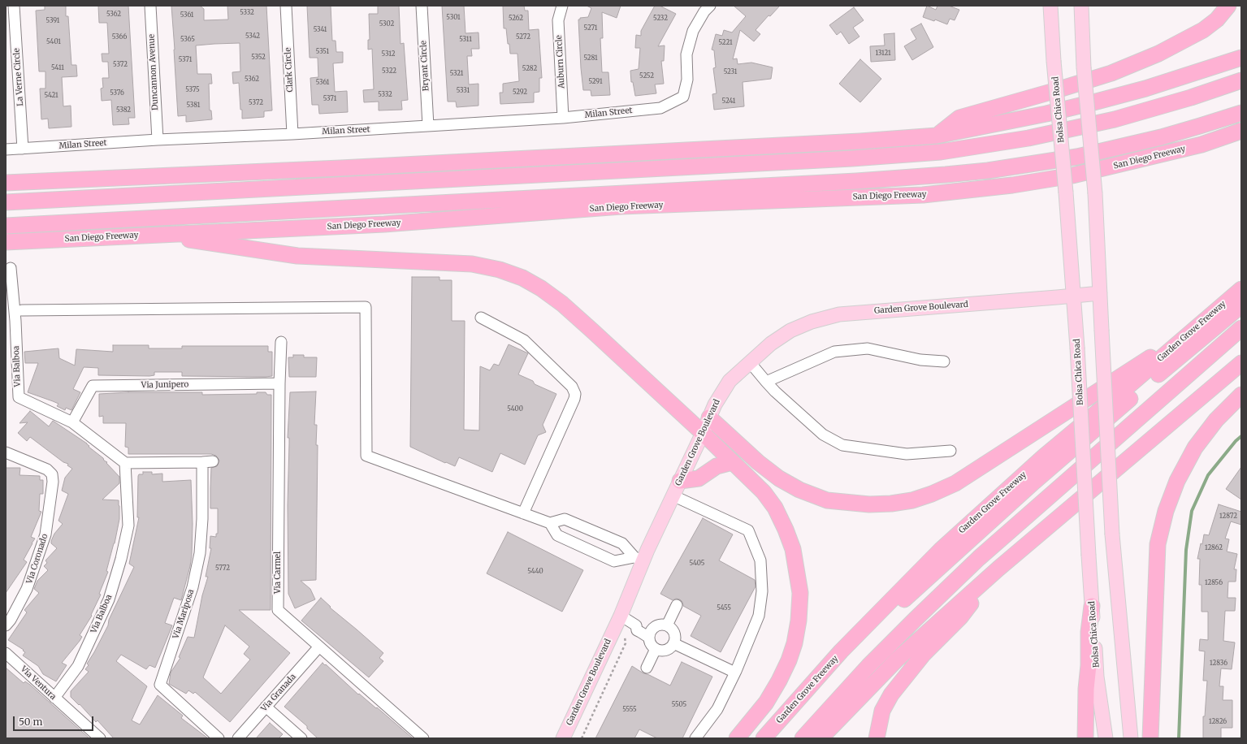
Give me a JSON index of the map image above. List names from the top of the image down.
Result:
{
  "streets": {
    "highway": ["San Diego Freeway", "Garden Grove Freeway"],
    "main road": ["Bolsa Chica Road", "Garden Grove Boulevard"],
    "street": [
      "Auburn Circle",
      "Bryant Circle",
      "Clark Circle",
      "Duncannon Avenue",
      "La Verne Circle",
      "Milan Street",
      "Via Balboa",
      "Via Junipero",
      "Via Coronado",
      "Via Carmel",
      "Via Mariposa",
      "Via Ventura",
      "Via Granada"
    ]
  },
  "crossings": [
    ["Auburn Circle", "Milan Street"],
    ["Bryant Circle", "Milan Street"],
    ["Clark Circle", "Milan Street"],
    ["Duncannon Avenue", "Milan Street"],
    ["La Verne Circle", "Milan Street"],
    ["Bolsa Chica Road", "Garden Grove Boulevard"],
    ["Via Balboa", "Via Junipero"],
    ["Via Balboa", "Via Mariposa"],
    ["Via Balboa", "Via Ventura"],
    ["Via Junipero", "Via Carmel"],
    ["Via Carmel", "Via Granada"]
  ],
  "house_numbers": [
    "5332",
    "5362",
    "5361",
    "5301",
    "5262",
    "5232",
    "5391",
    "5302",
    "5271",
    "5341",
    "5342",
    "5366",
    "5272",
    "5365",
    "5311",
    "5401",
    "5221",
    "5351",
    "13121",
    "5312",
    "5352",
    "5281",
    "5371",
    "5372",
    "5411",
    "5282",
    "5322",
    "5231",
    "5321",
    "5252",
    "5362",
    "5291",
    "5361",
    "5375",
    "5331",
    "5292",
    "5376",
    "5332",
    "5421",
    "5371",
    "5241",
    "5372",
    "5381",
    "5382",
    "5400",
    "12872",
    "12862",
    "5405",
    "5772",
    "5440",
    "12856",
    "5455",
    "12836",
    "5505",
    "5555",
    "12826"
  ],
  "scale_bar": "50 m"
}
